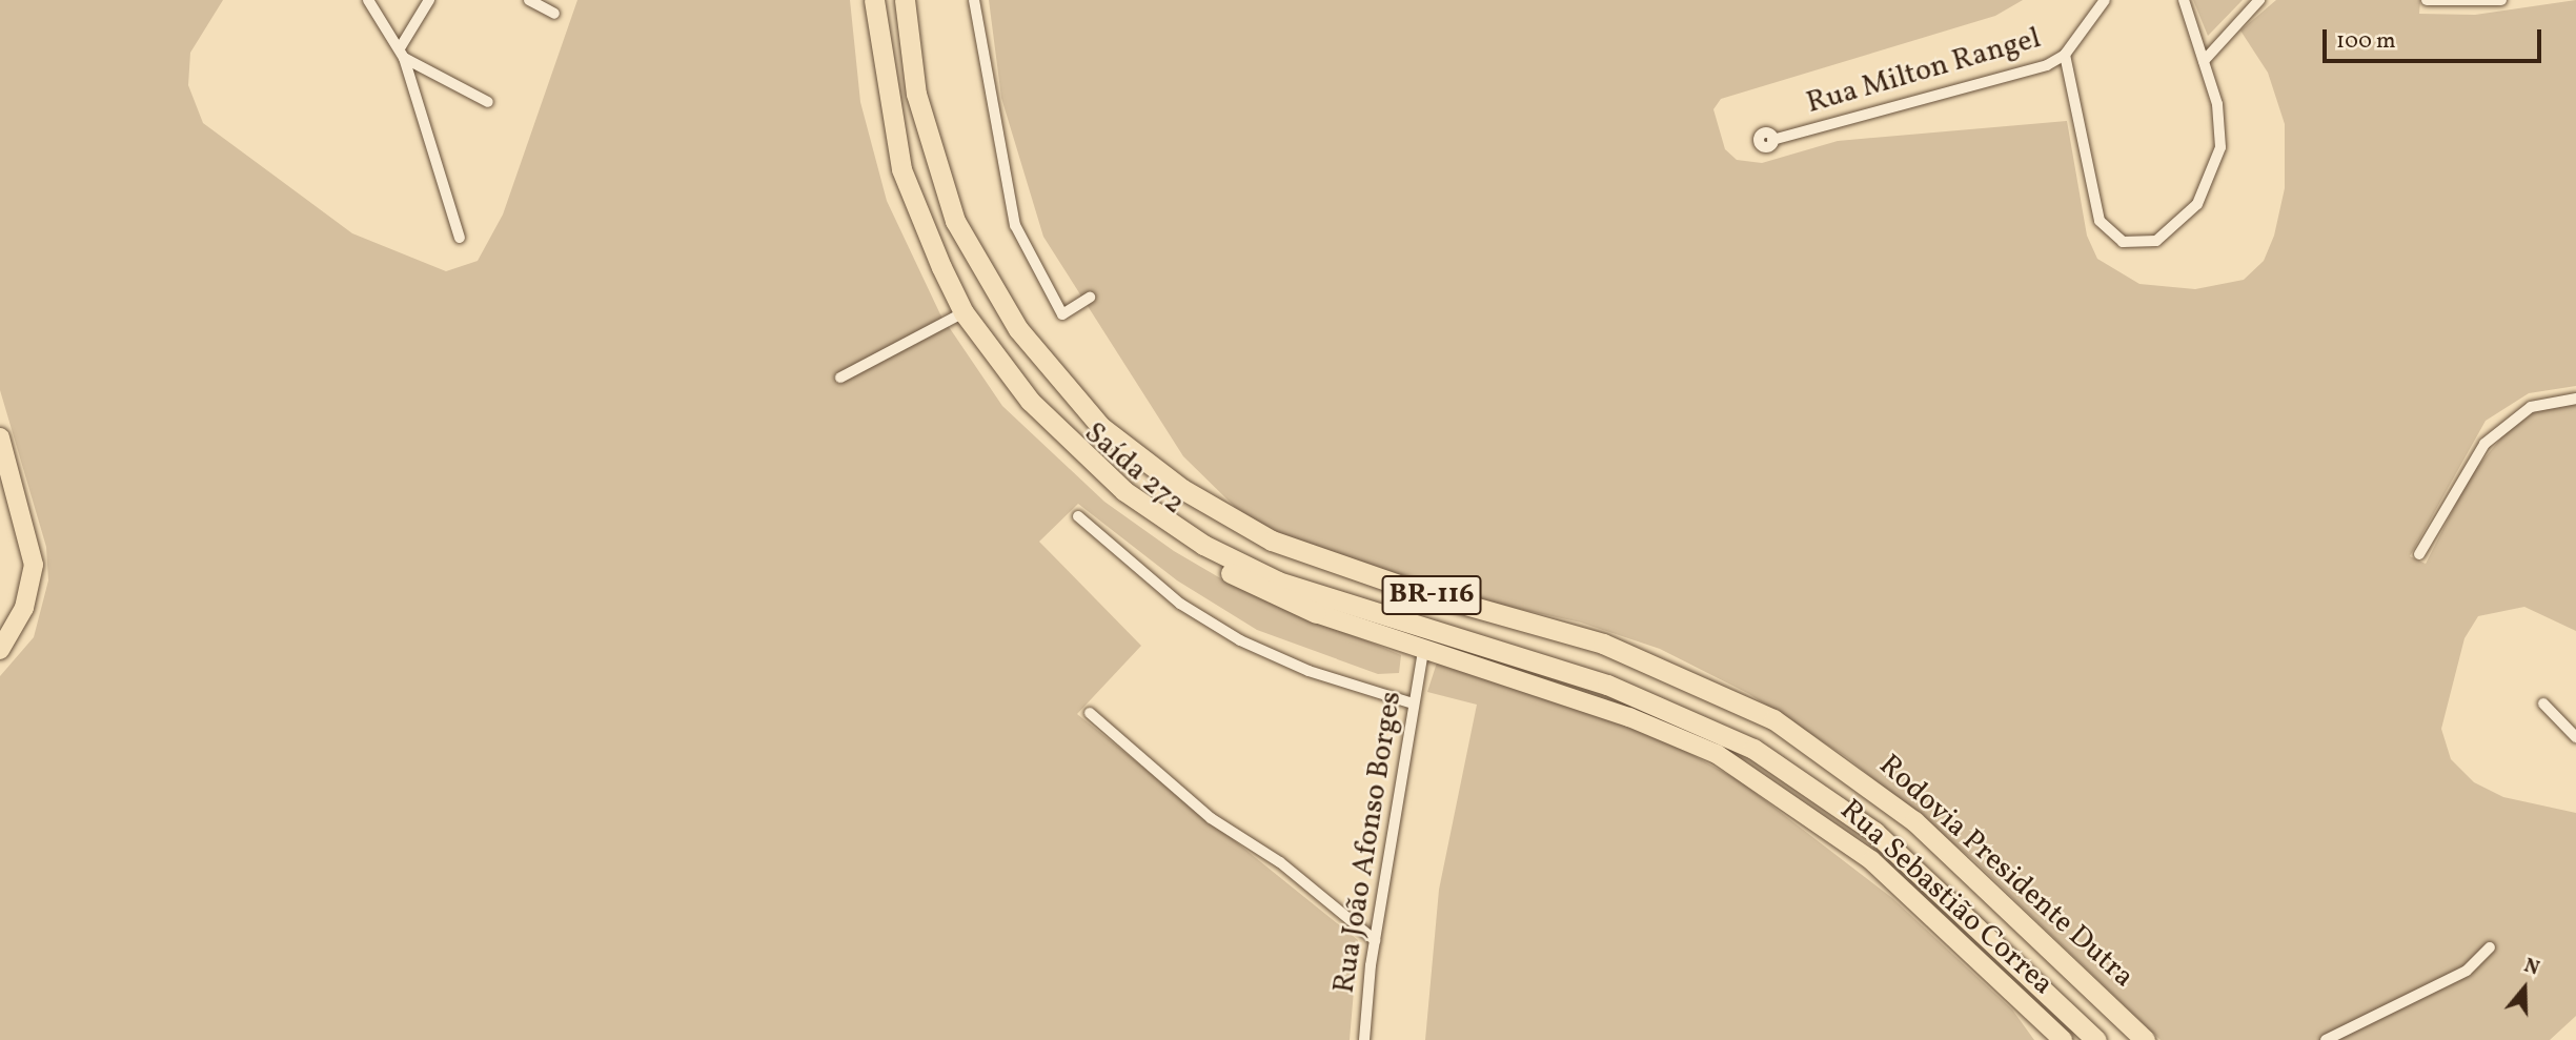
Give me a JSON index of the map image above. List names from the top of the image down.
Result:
{
  "streets": {
    "highway": ["Saída 272", "BR-116", "Rodovia Presidente Dutra"],
    "main road": ["Rua Sebastião Correa"],
    "street": ["Rua Milton Rangel", "Rua João Afonso Borges"]
  },
  "crossings": [
    ["Saída 272", "Rua Sebastião Correa"],
    ["Rua João Afonso Borges", "Rua Sebastião Correa"]
  ],
  "scale_bar": "100 m",
  "north": "top"
}
